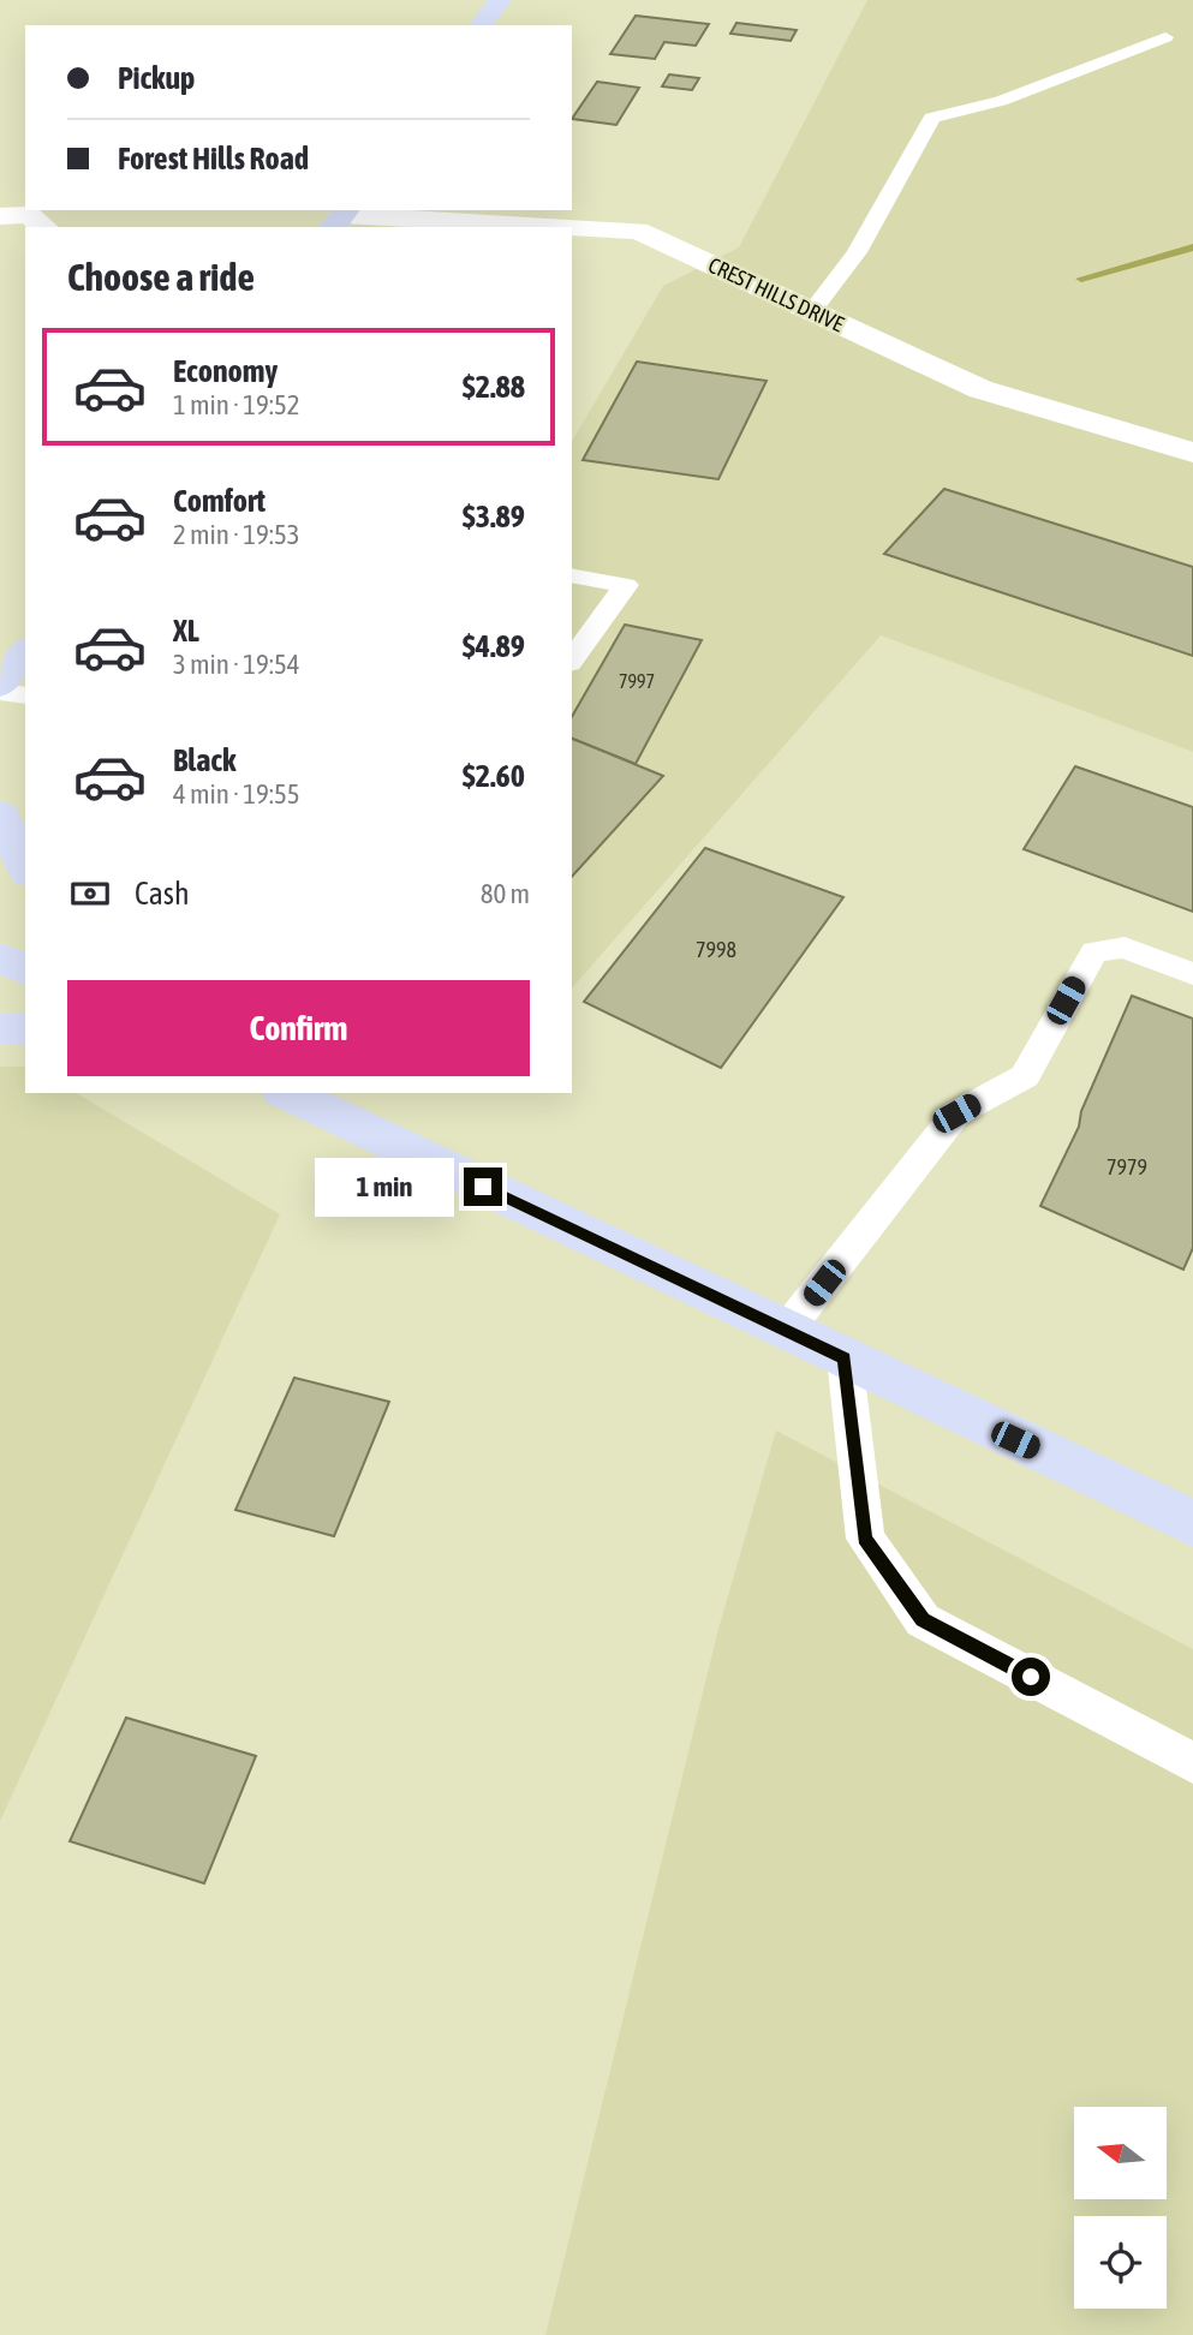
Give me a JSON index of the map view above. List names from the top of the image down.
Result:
{
  "streets": {
    "street": ["CREST HILLS DRIVE"]
  },
  "house_numbers": ["7997", "7998", "7979"],
  "north": "left",
  "page": {
    "banner": ["Pickup", "Forest Hills Road"],
    "heading": "Choose a ride",
    "list": [
      {
        "name": "Economy",
        "note": "1 min · 19:52",
        "value": "$2.88"
      },
      {
        "name": "Comfort",
        "note": "2 min · 19:53",
        "value": "$3.89"
      },
      {
        "name": "XL",
        "note": "3 min · 19:54",
        "value": "$4.89"
      },
      {
        "name": "Black",
        "note": "4 min · 19:55",
        "value": "$2.60"
      }
    ],
    "pay": ["Cash", "80 m"],
    "buttons": "Confirm",
    "bubble": "1 min"
  }
}
